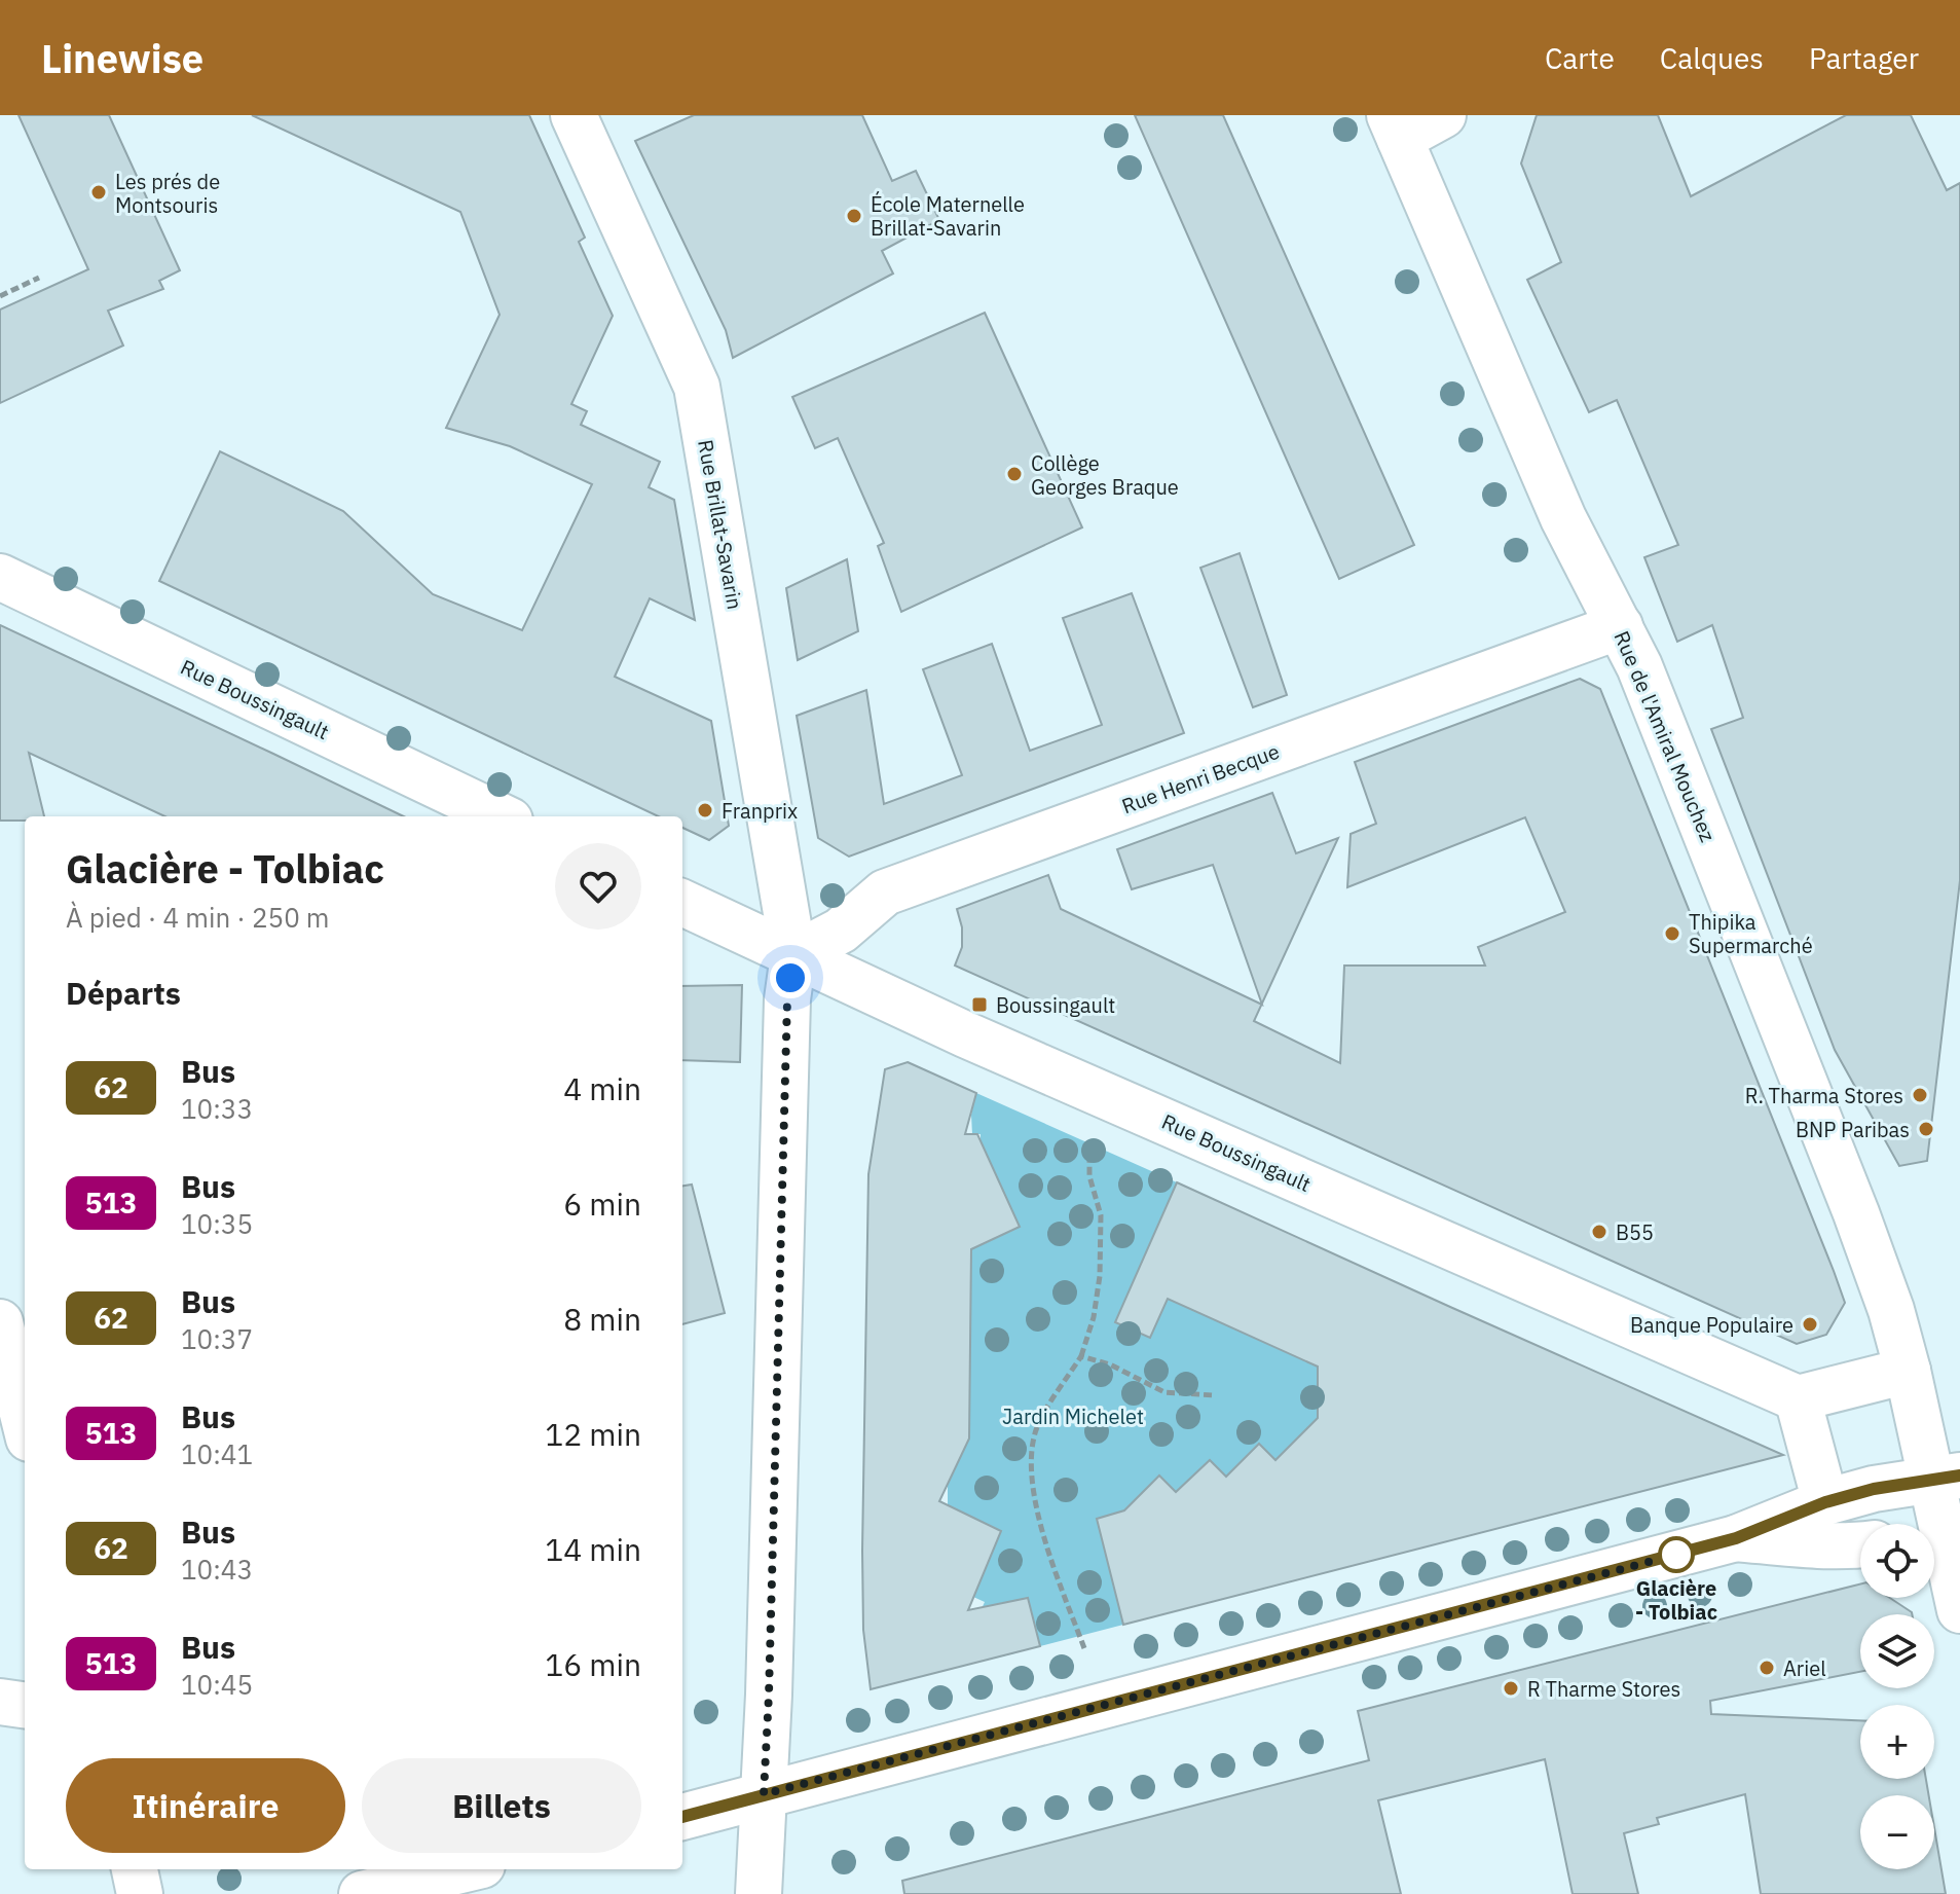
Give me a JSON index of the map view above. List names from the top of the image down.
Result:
{
  "streets": {
    "street": [
      "Rue Brillat-Savarin",
      "Rue Boussingault",
      "Rue de l'Amiral Mouchez",
      "Rue Henri Becque"
    ]
  },
  "crossings": [
    ["Rue Brillat-Savarin", "Rue Boussingault"],
    ["Rue Brillat-Savarin", "Rue Henri Becque"],
    ["Rue Boussingault", "Rue Henri Becque"],
    ["Rue de l'Amiral Mouchez", "Rue Henri Becque"]
  ],
  "parks": ["Jardin Michelet"],
  "places": {
    "other": [
      "Les prés de Montsouris",
      "École Maternelle Brillat-Savarin",
      "Collège Georges Braque",
      "Franprix",
      "Thipika Supermarché",
      "R. Tharma Stores",
      "BNP Paribas",
      "B55",
      "Banque Populaire",
      "Glacière - Tolbiac",
      "Ariel",
      "R Tharme Stores"
    ],
    "transit": ["Boussingault"]
  },
  "lines": ["bus line 62"],
  "page": {
    "header": "Linewise",
    "nav": ["Carte", "Calques", "Partager"],
    "heading": [
      ["Glacière - Tolbiac", "À pied · 4 min · 250 m"],
      "Départs"
    ],
    "list": [
      {
        "mark": "62",
        "name": "Bus",
        "note": "10:33",
        "value": "4 min"
      },
      {
        "mark": "513",
        "name": "Bus",
        "note": "10:35",
        "value": "6 min"
      },
      {
        "mark": "62",
        "name": "Bus",
        "note": "10:37",
        "value": "8 min"
      },
      {
        "mark": "513",
        "name": "Bus",
        "note": "10:41",
        "value": "12 min"
      },
      {
        "mark": "62",
        "name": "Bus",
        "note": "10:43",
        "value": "14 min"
      },
      {
        "mark": "513",
        "name": "Bus",
        "note": "10:45",
        "value": "16 min"
      }
    ],
    "map_buttons": ["+", "−"],
    "buttons": ["Itinéraire", "Billets"]
  }
}
